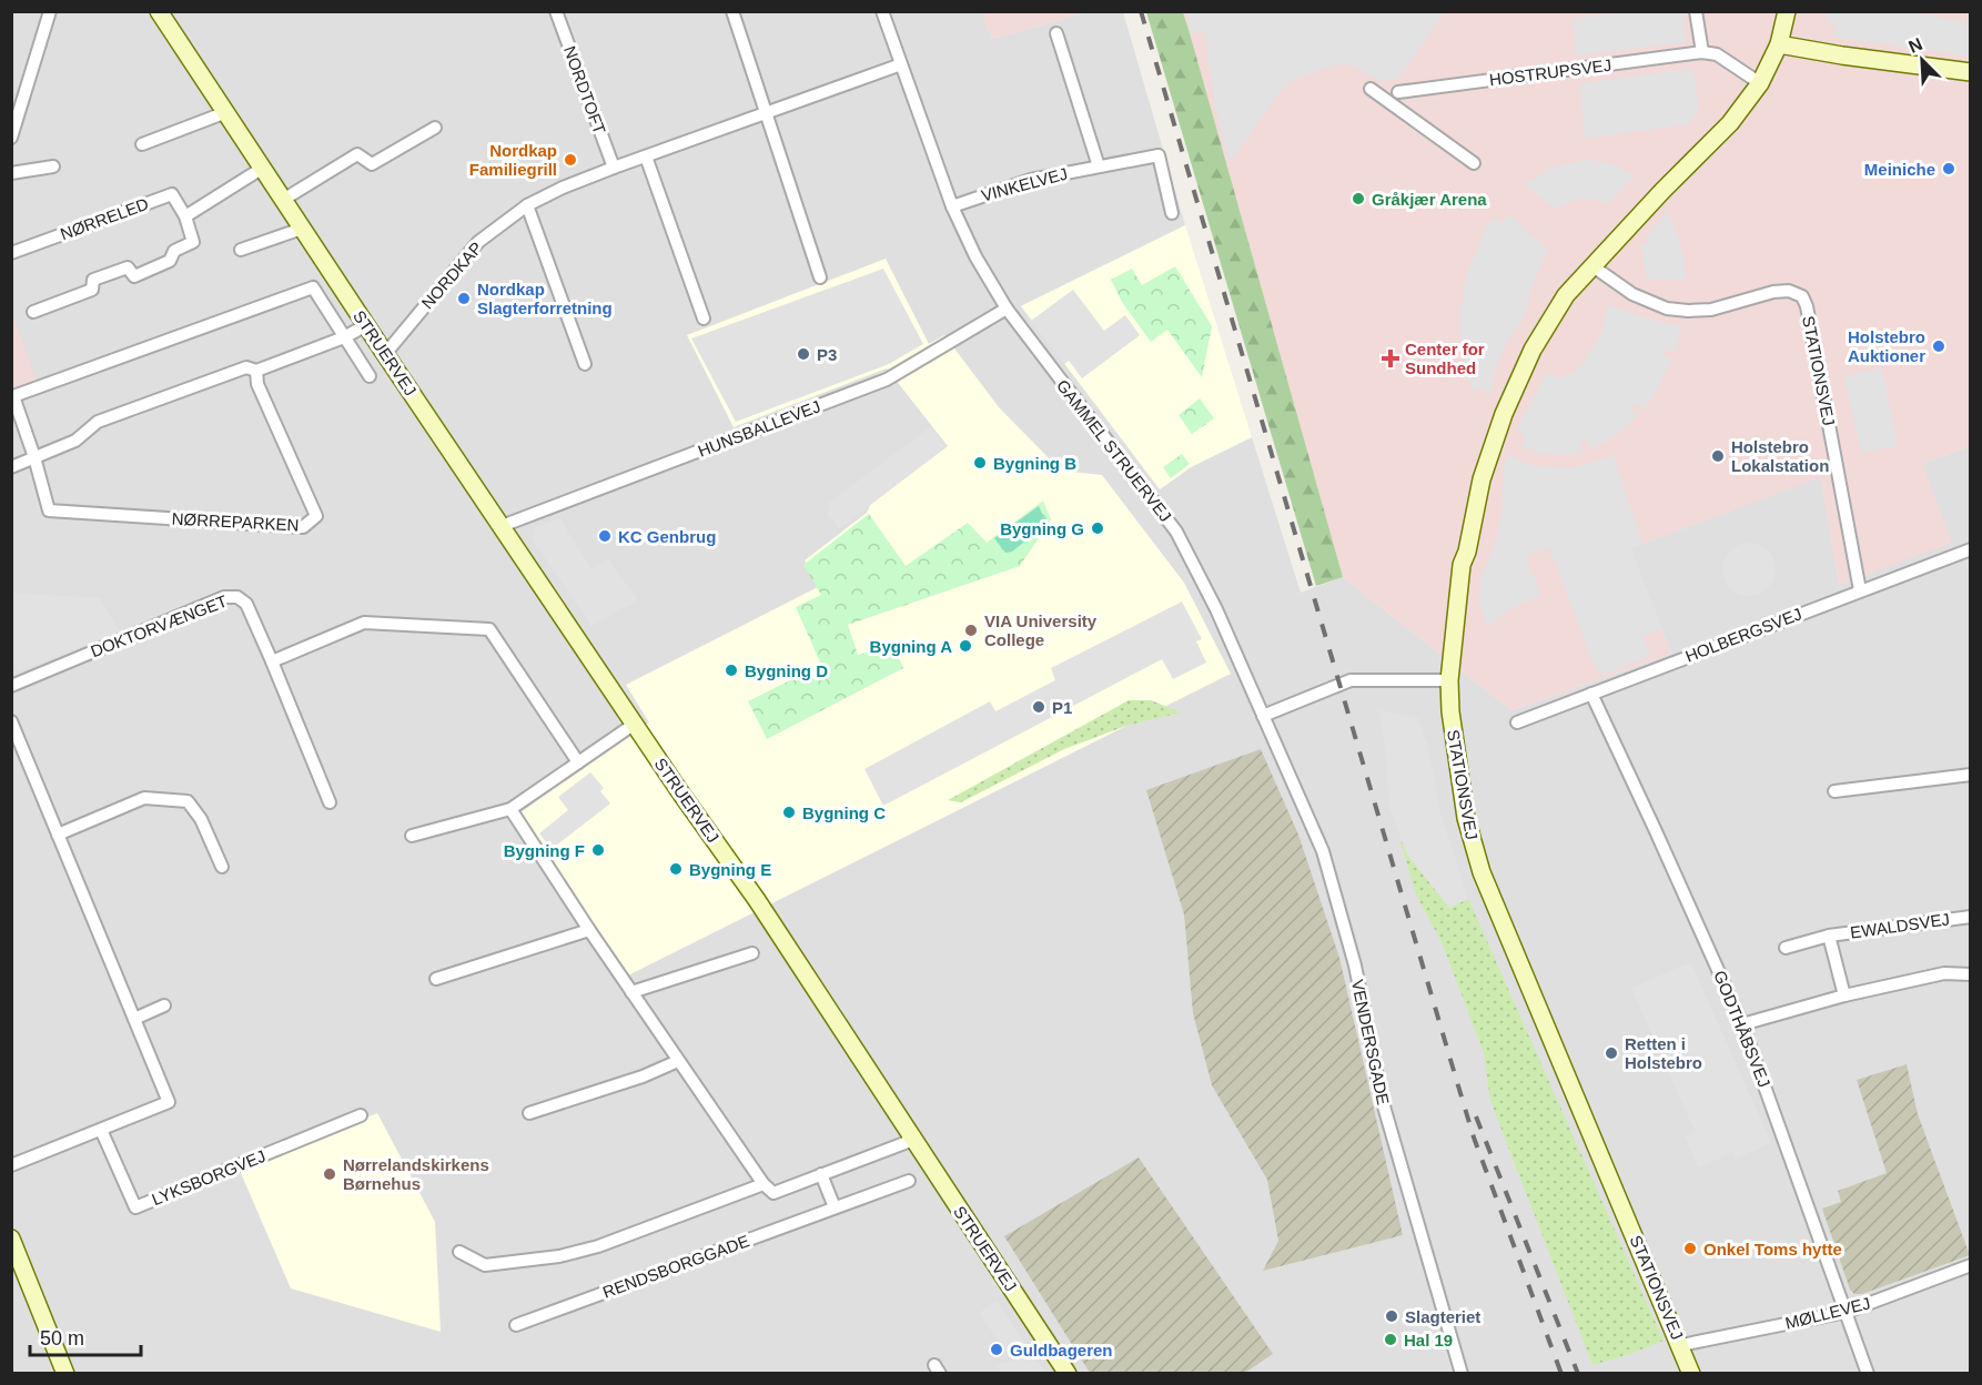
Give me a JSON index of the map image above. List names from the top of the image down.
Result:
{
  "streets": {
    "street": [
      "HOSTRUPSVEJ",
      "NORDTOFT",
      "VINKELVEJ",
      "NØRRELED",
      "NORDKAP",
      "STRUERVEJ",
      "STATIONSVEJ",
      "HUNSBALLEVEJ",
      "GAMMEL STRUERVEJ",
      "NØRREPARKEN",
      "DOKTORVÆNGET",
      "HOLBERGSVEJ",
      "EWALDSVEJ",
      "GODTHÅBSVEJ",
      "VENDERSGADE",
      "LYKSBORGVEJ",
      "RENDSBORGGADE",
      "MØLLEVEJ"
    ]
  },
  "crossings": [
    ["NORDTOFT", "NORDKAP"],
    ["VINKELVEJ", "GAMMEL STRUERVEJ"],
    ["NORDKAP", "STRUERVEJ"],
    ["NORDKAP", "GAMMEL STRUERVEJ"],
    ["STRUERVEJ", "HUNSBALLEVEJ"],
    ["STATIONSVEJ", "HOLBERGSVEJ"],
    ["STATIONSVEJ", "MØLLEVEJ"],
    ["HUNSBALLEVEJ", "GAMMEL STRUERVEJ"],
    ["GAMMEL STRUERVEJ", "VENDERSGADE"],
    ["HOLBERGSVEJ", "GODTHÅBSVEJ"],
    ["GODTHÅBSVEJ", "MØLLEVEJ"]
  ],
  "places": {
    "other": [
      "Nordkap Familiegrill",
      "Meiniche",
      "Gråkjær Arena",
      "Nordkap Slagterforretning",
      "Holstebro Auktioner",
      "P3",
      "Holstebro Lokalstation",
      "Bygning B",
      "Bygning G",
      "KC Genbrug",
      "VIA University College",
      "Bygning A",
      "Bygning D",
      "P1",
      "Bygning C",
      "Bygning F",
      "Bygning E",
      "Retten i Holstebro",
      "Nørrelandskirkens Børnehus",
      "Onkel Toms hytte",
      "Slagteriet",
      "Hal 19",
      "Guldbageren"
    ],
    "health": ["Center for Sundhed"]
  },
  "scale_bar": "50 m",
  "north": "top left"
}
